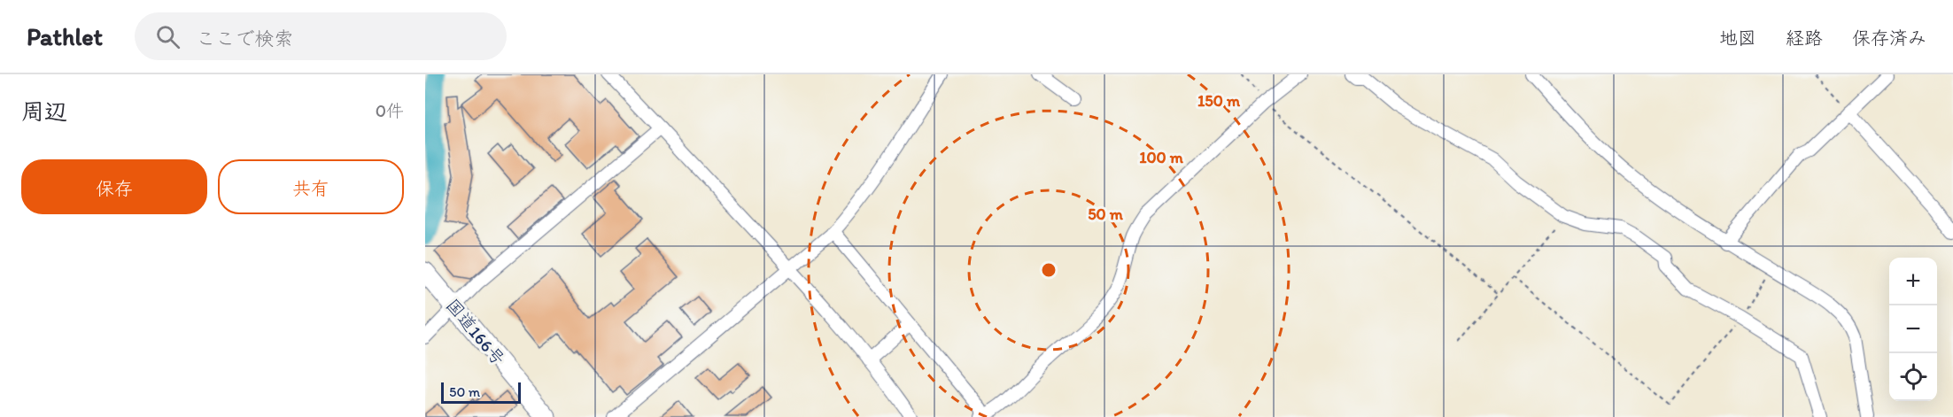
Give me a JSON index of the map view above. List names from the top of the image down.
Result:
{
  "streets": {
    "highway": ["国道166号"]
  },
  "scale_bar": "50 m",
  "page": {
    "header": "Pathlet",
    "search": "ここで検索",
    "nav": ["地図", "経路", "保存済み"],
    "heading": ["周辺", "0件"],
    "buttons": ["保存", "共有"],
    "map_buttons": ["+", "−"],
    "scale": "50 m"
  },
  "rings": ["150 m", "100 m", "50 m"]
}
